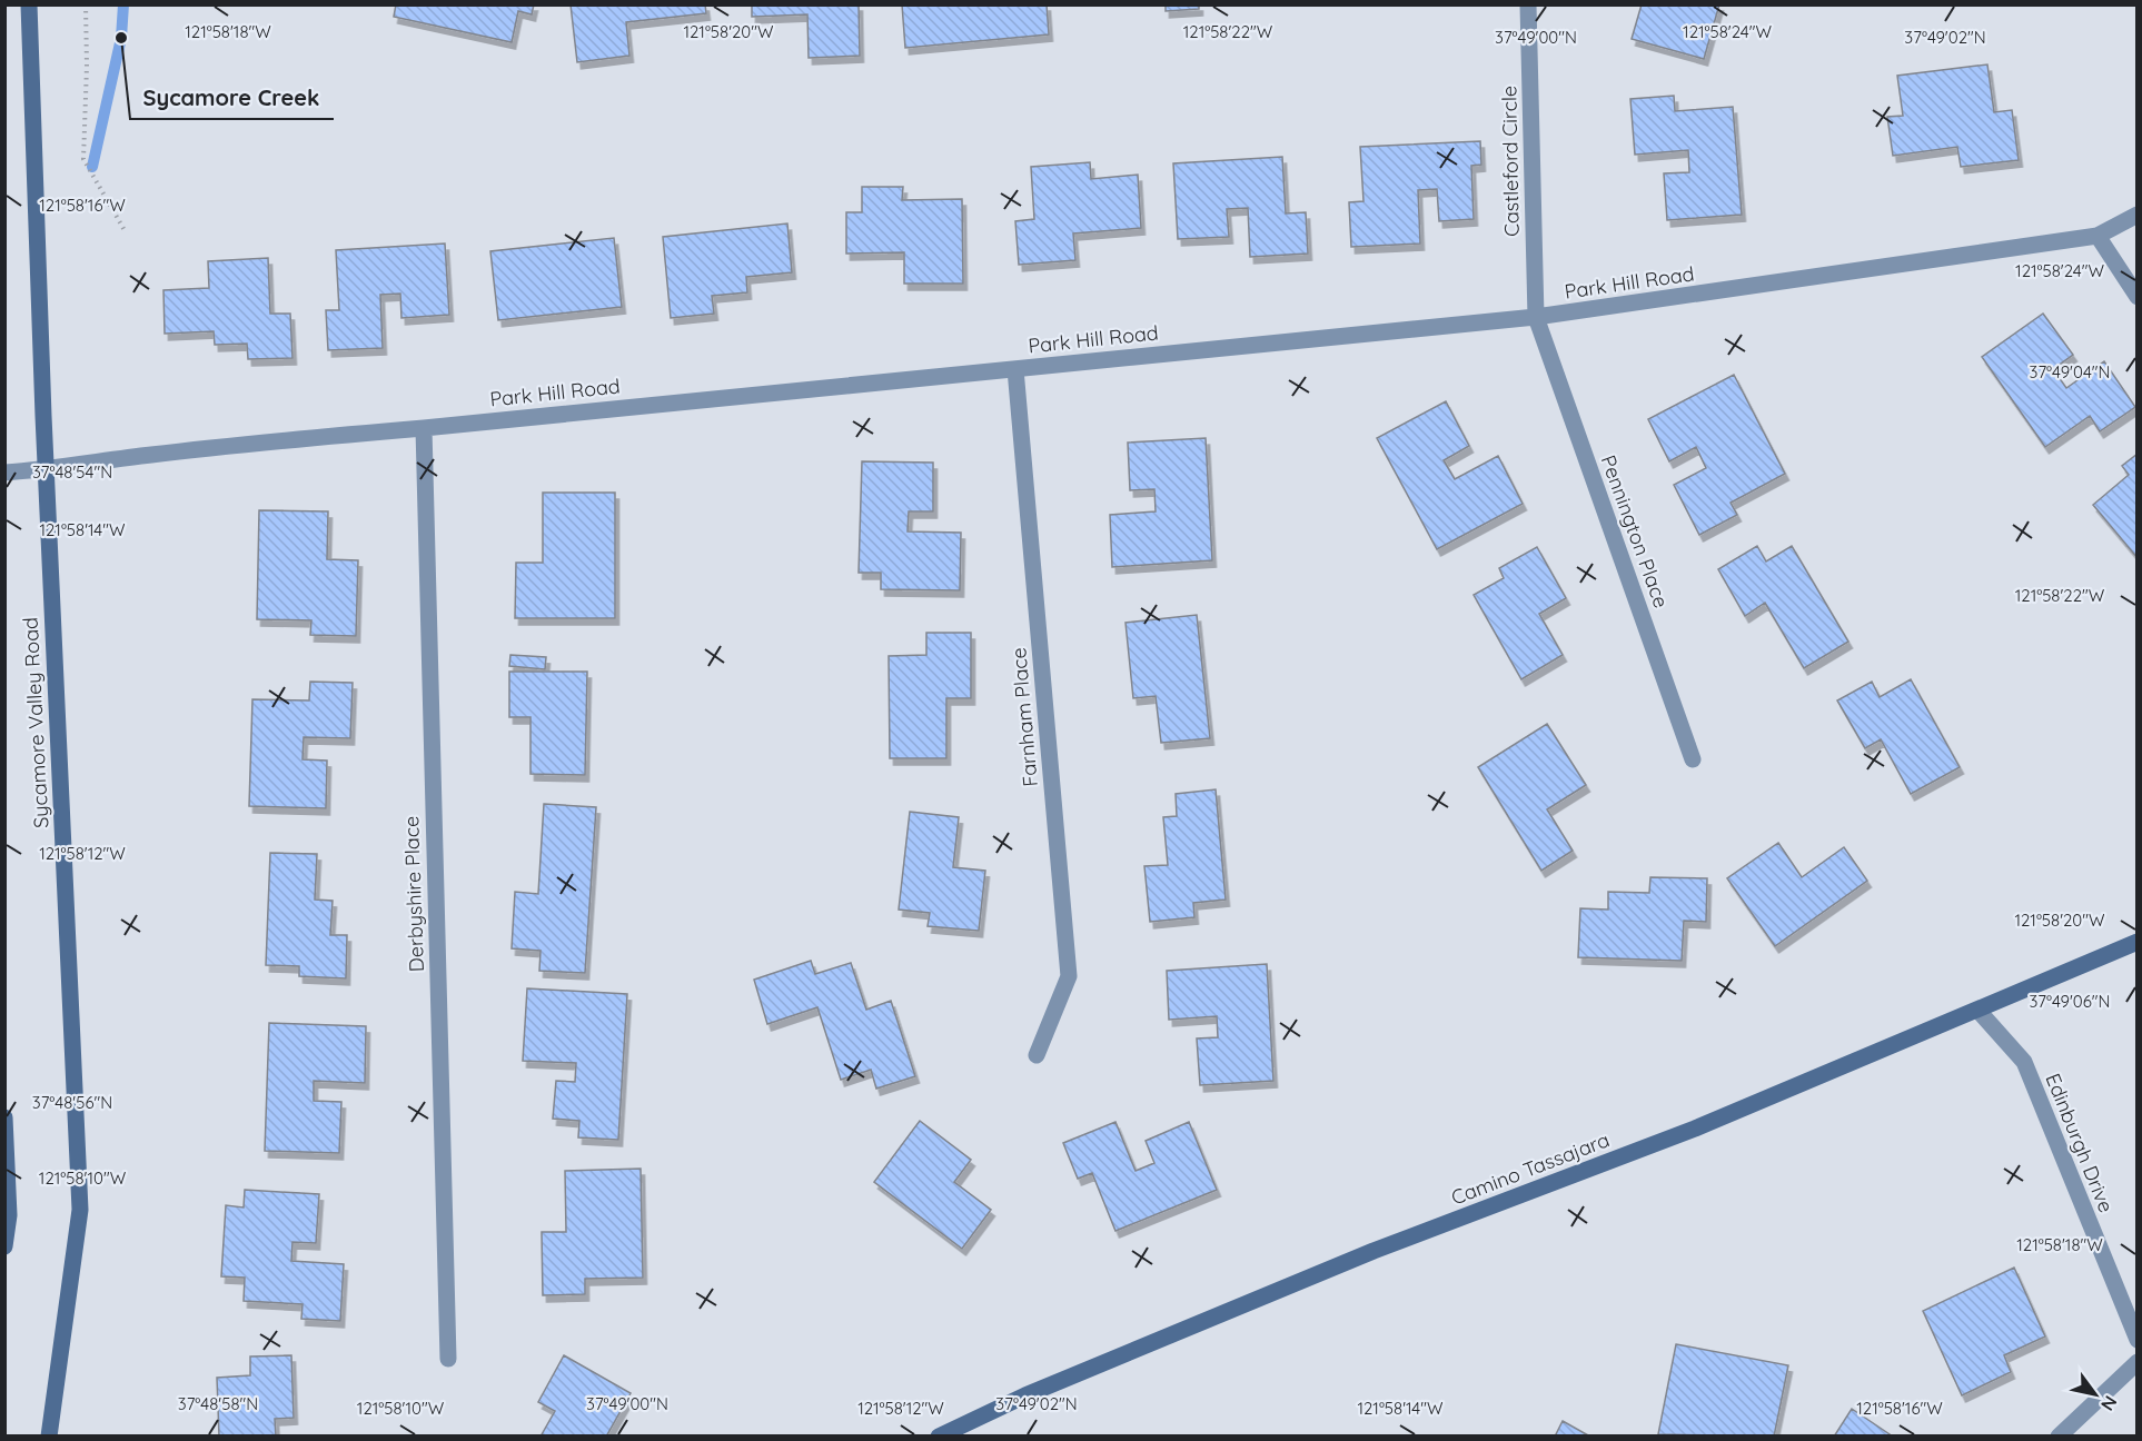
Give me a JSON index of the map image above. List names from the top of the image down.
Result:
{
  "streets": {
    "main road": ["Sycamore Valley Road", "Camino Tassajara"],
    "street": [
      "Castleford Circle",
      "Park Hill Road",
      "Pennington Place",
      "Farnham Place",
      "Derbyshire Place",
      "Edinburgh Drive"
    ]
  },
  "crossings": [
    ["Castleford Circle", "Park Hill Road"],
    ["Castleford Circle", "Pennington Place"],
    ["Park Hill Road", "Pennington Place"],
    ["Park Hill Road", "Farnham Place"],
    ["Park Hill Road", "Sycamore Valley Road"],
    ["Park Hill Road", "Derbyshire Place"],
    ["Edinburgh Drive", "Camino Tassajara"]
  ],
  "places": ["Sycamore Creek"],
  "north": "bottom right",
  "coordinates": [
    "121°58'18\"W",
    "121°58'22\"W",
    "121°58'24\"W",
    "121°58'20\"W",
    "37°49'00\"N",
    "37°49'02\"N",
    "121°58'16\"W",
    "37°49'04\"N",
    "37°48'54\"N",
    "121°58'14\"W",
    "121°58'12\"W",
    "37°49'06\"N",
    "37°48'56\"N",
    "121°58'10\"W",
    "37°48'58\"N"
  ]
}
